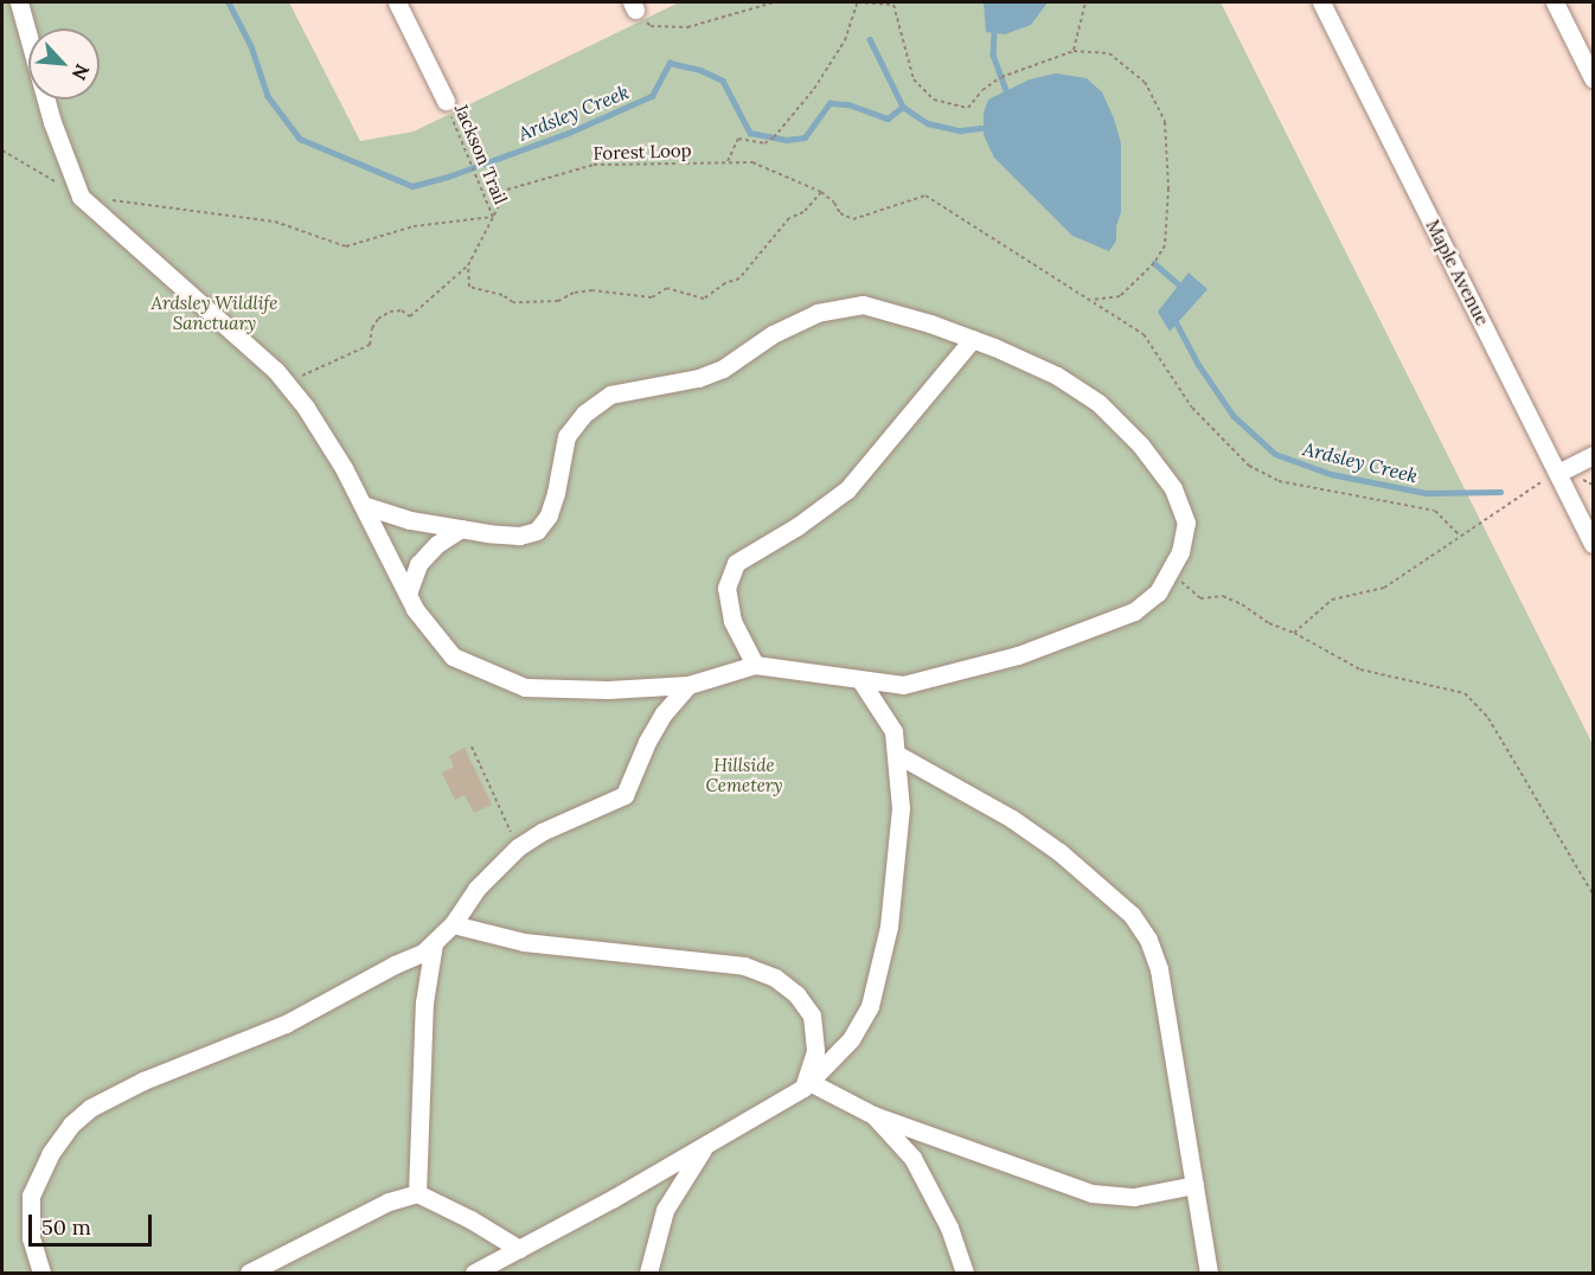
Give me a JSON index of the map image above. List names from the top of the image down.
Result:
{
  "streets": {
    "street": ["Maple Avenue"],
    "path": ["Forest Loop", "Jackson Trail"]
  },
  "crossings": [
    ["Forest Loop", "Jackson Trail"]
  ],
  "water": ["Ardsley Creek"],
  "parks": ["Ardsley Wildlife Sanctuary", "Hillside Cemetery"],
  "scale_bar": "50 m",
  "north": "bottom right"
}
